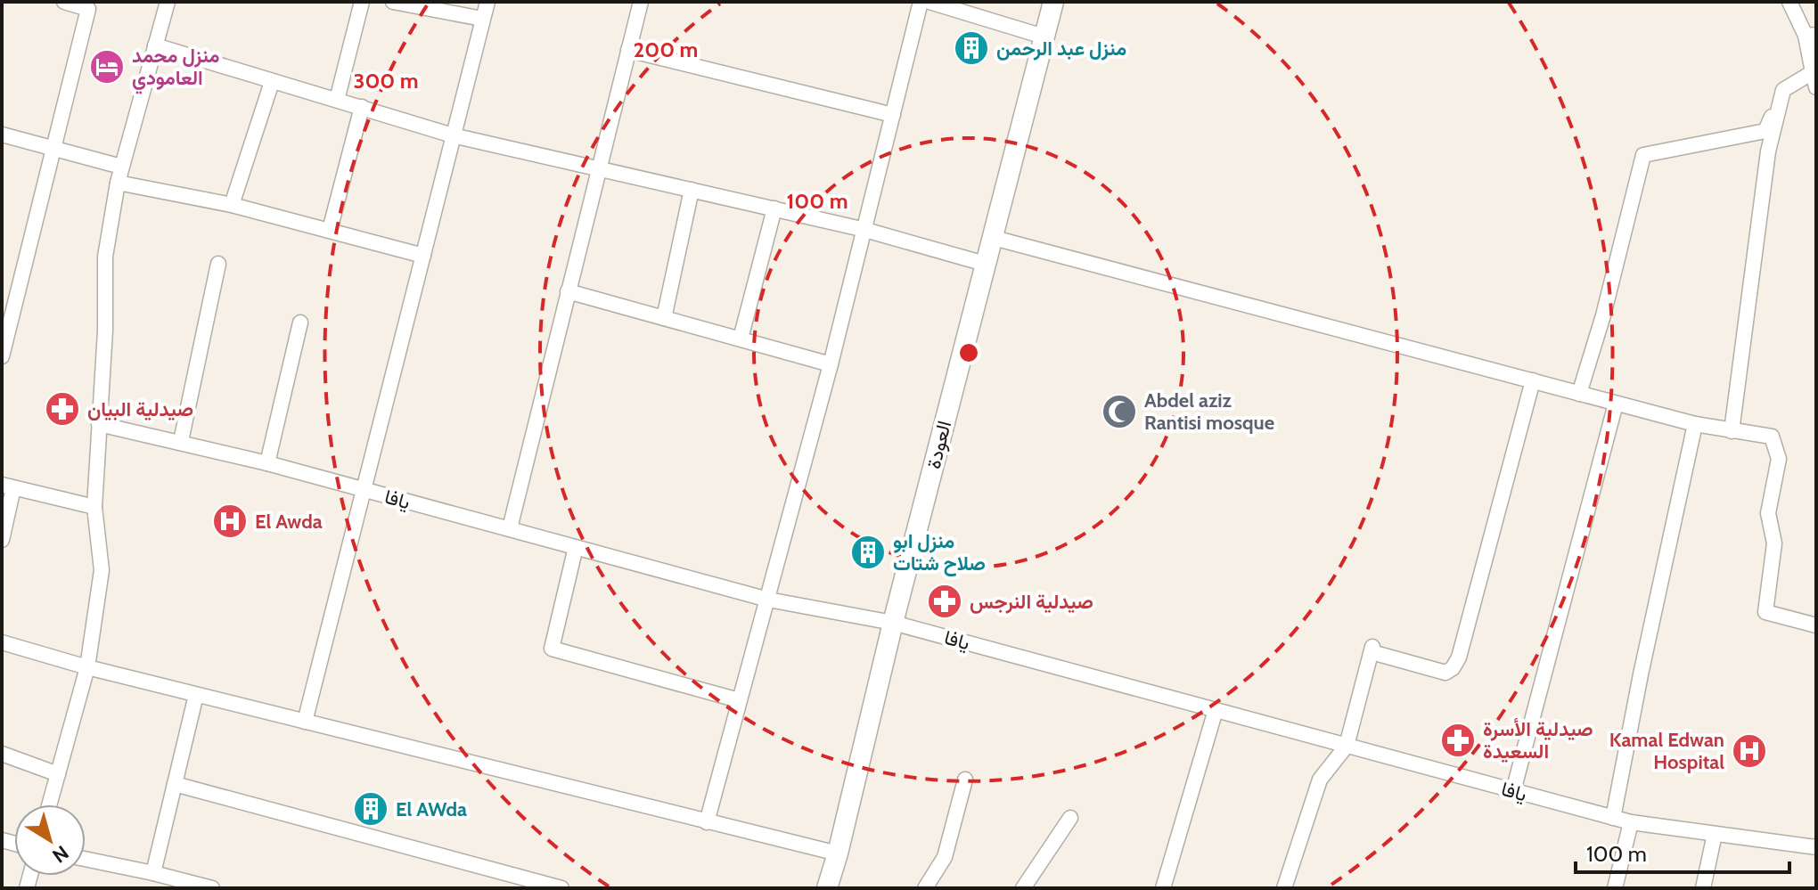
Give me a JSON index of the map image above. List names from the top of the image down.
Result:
{
  "streets": {
    "main road": ["العودة"],
    "street": ["يافا"]
  },
  "crossings": [
    ["العودة", "يافا"]
  ],
  "places": {
    "building": ["منزل عبد الرحمن", "منزل ابو صلاح شتات", "El AWda"],
    "hotel": ["منزل محمد العامودي"],
    "pharmacy": ["صيدلية البيان", "صيدلية النرجس", "صيدلية الأسرة السعيدة"],
    "mosque": ["Abdel aziz Rantisi mosque"],
    "hospital": ["El Awda", "Kamal Edwan Hospital"]
  },
  "scale_bar": "100 m",
  "north": "bottom right",
  "rings": ["200 m", "300 m", "100 m"]
}
